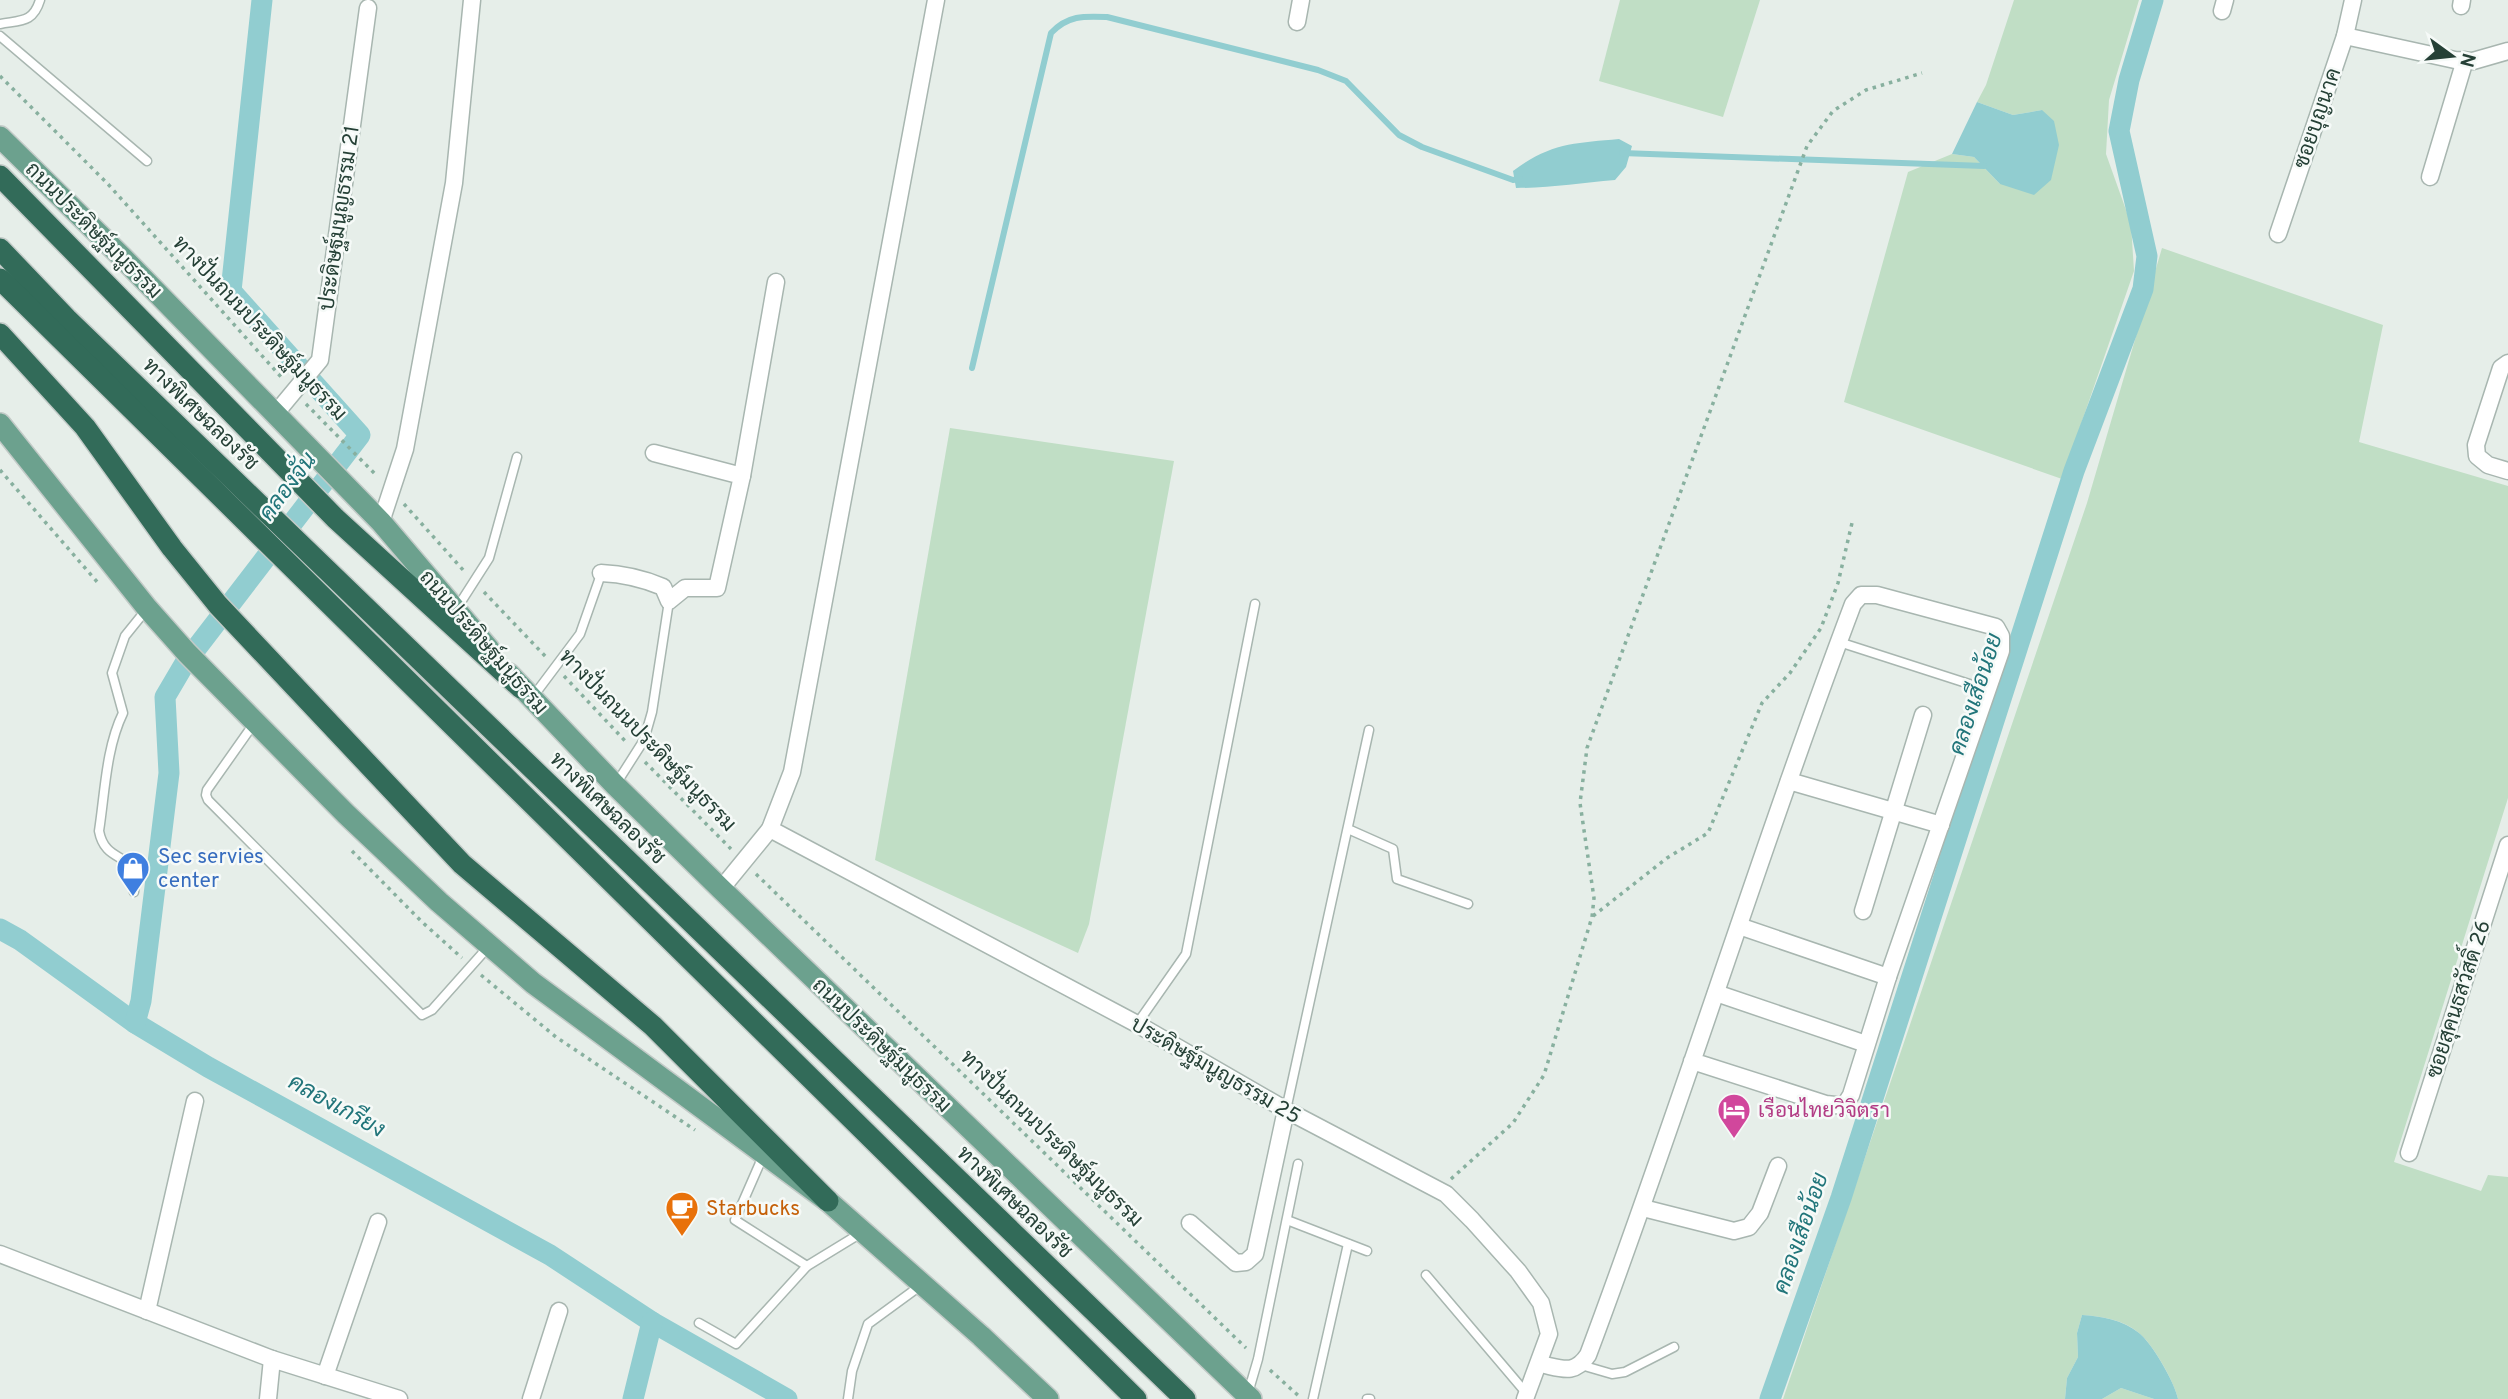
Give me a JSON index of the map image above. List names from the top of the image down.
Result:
{
  "streets": {
    "highway": ["ทางพิเศษฉลองรัช"],
    "main road": ["ถนนประดิษฐ์มนูธรรม"],
    "street": [
      "ซอยบุญนาค",
      "ประดิษฐ์มนูญธรรม 21",
      "ซอยสุคนธสวัสดิ์ 26",
      "ประดิษฐ์มนูญธรรม 25"
    ],
    "path": ["ทางปั่นถนนประดิษฐ์มนูธรรม"]
  },
  "crossings": [
    ["ประดิษฐ์มนูญธรรม 21", "ถนนประดิษฐ์มนูธรรม"],
    ["ประดิษฐ์มนูญธรรม 21", "ทางปั่นถนนประดิษฐ์มนูธรรม"]
  ],
  "water": ["คลองจั่น", "คลองเสือน้อย", "คลองเกรียง"],
  "places": {
    "shop": ["Sec servies center"],
    "hotel": ["เรือนไทยวิจิตรา"],
    "cafe": ["Starbucks"]
  },
  "north": "right"
}
